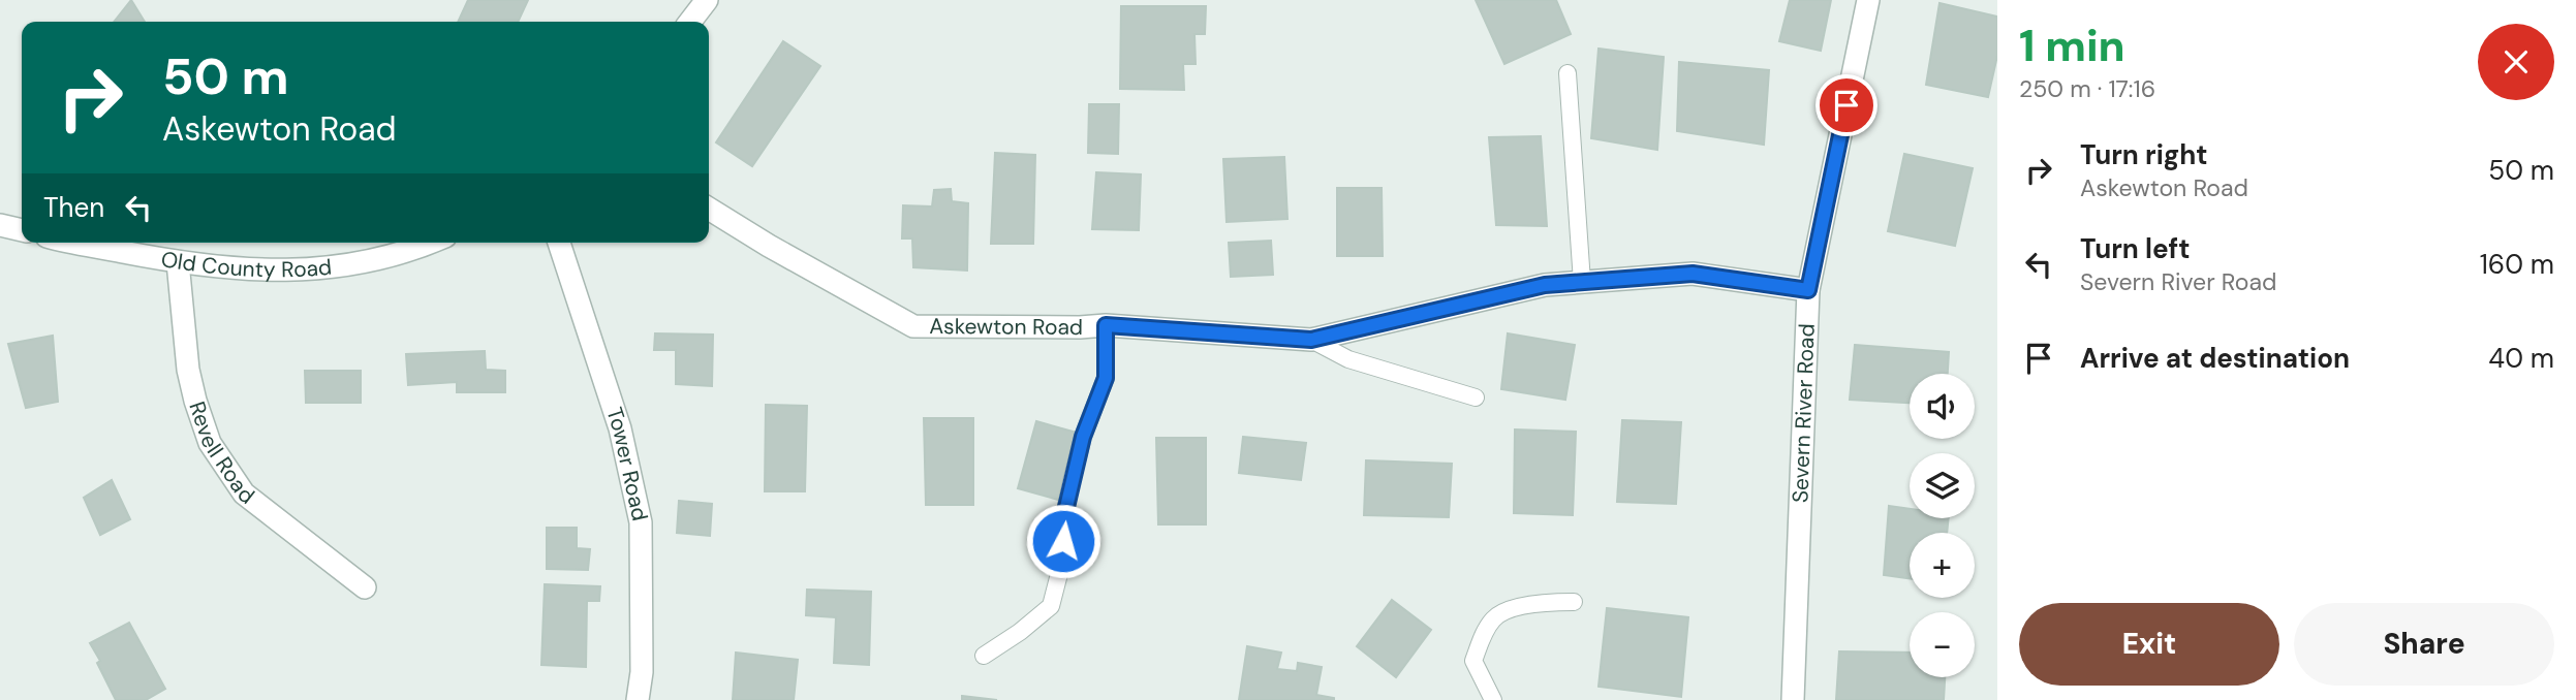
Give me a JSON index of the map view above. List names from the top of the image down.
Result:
{
  "streets": {
    "street": [
      "Old County Road",
      "Askewton Road",
      "Severn River Road",
      "Revell Road",
      "Tower Road"
    ]
  },
  "crossings": [
    ["Old County Road", "Revell Road"],
    ["Askewton Road", "Severn River Road"]
  ],
  "page": {
    "heading": ["1 min", "250 m · 17:16"],
    "turn": ["50 m", "Askewton Road"],
    "list": [
      {
        "name": "Turn right",
        "note": "Askewton Road",
        "value": "50 m"
      },
      {
        "name": "Turn left",
        "note": "Severn River Road",
        "value": "160 m"
      },
      {
        "name": "Arrive at destination",
        "value": "40 m"
      }
    ],
    "then": "Then",
    "map_buttons": ["+", "−"],
    "buttons": ["Exit", "Share"]
  }
}
